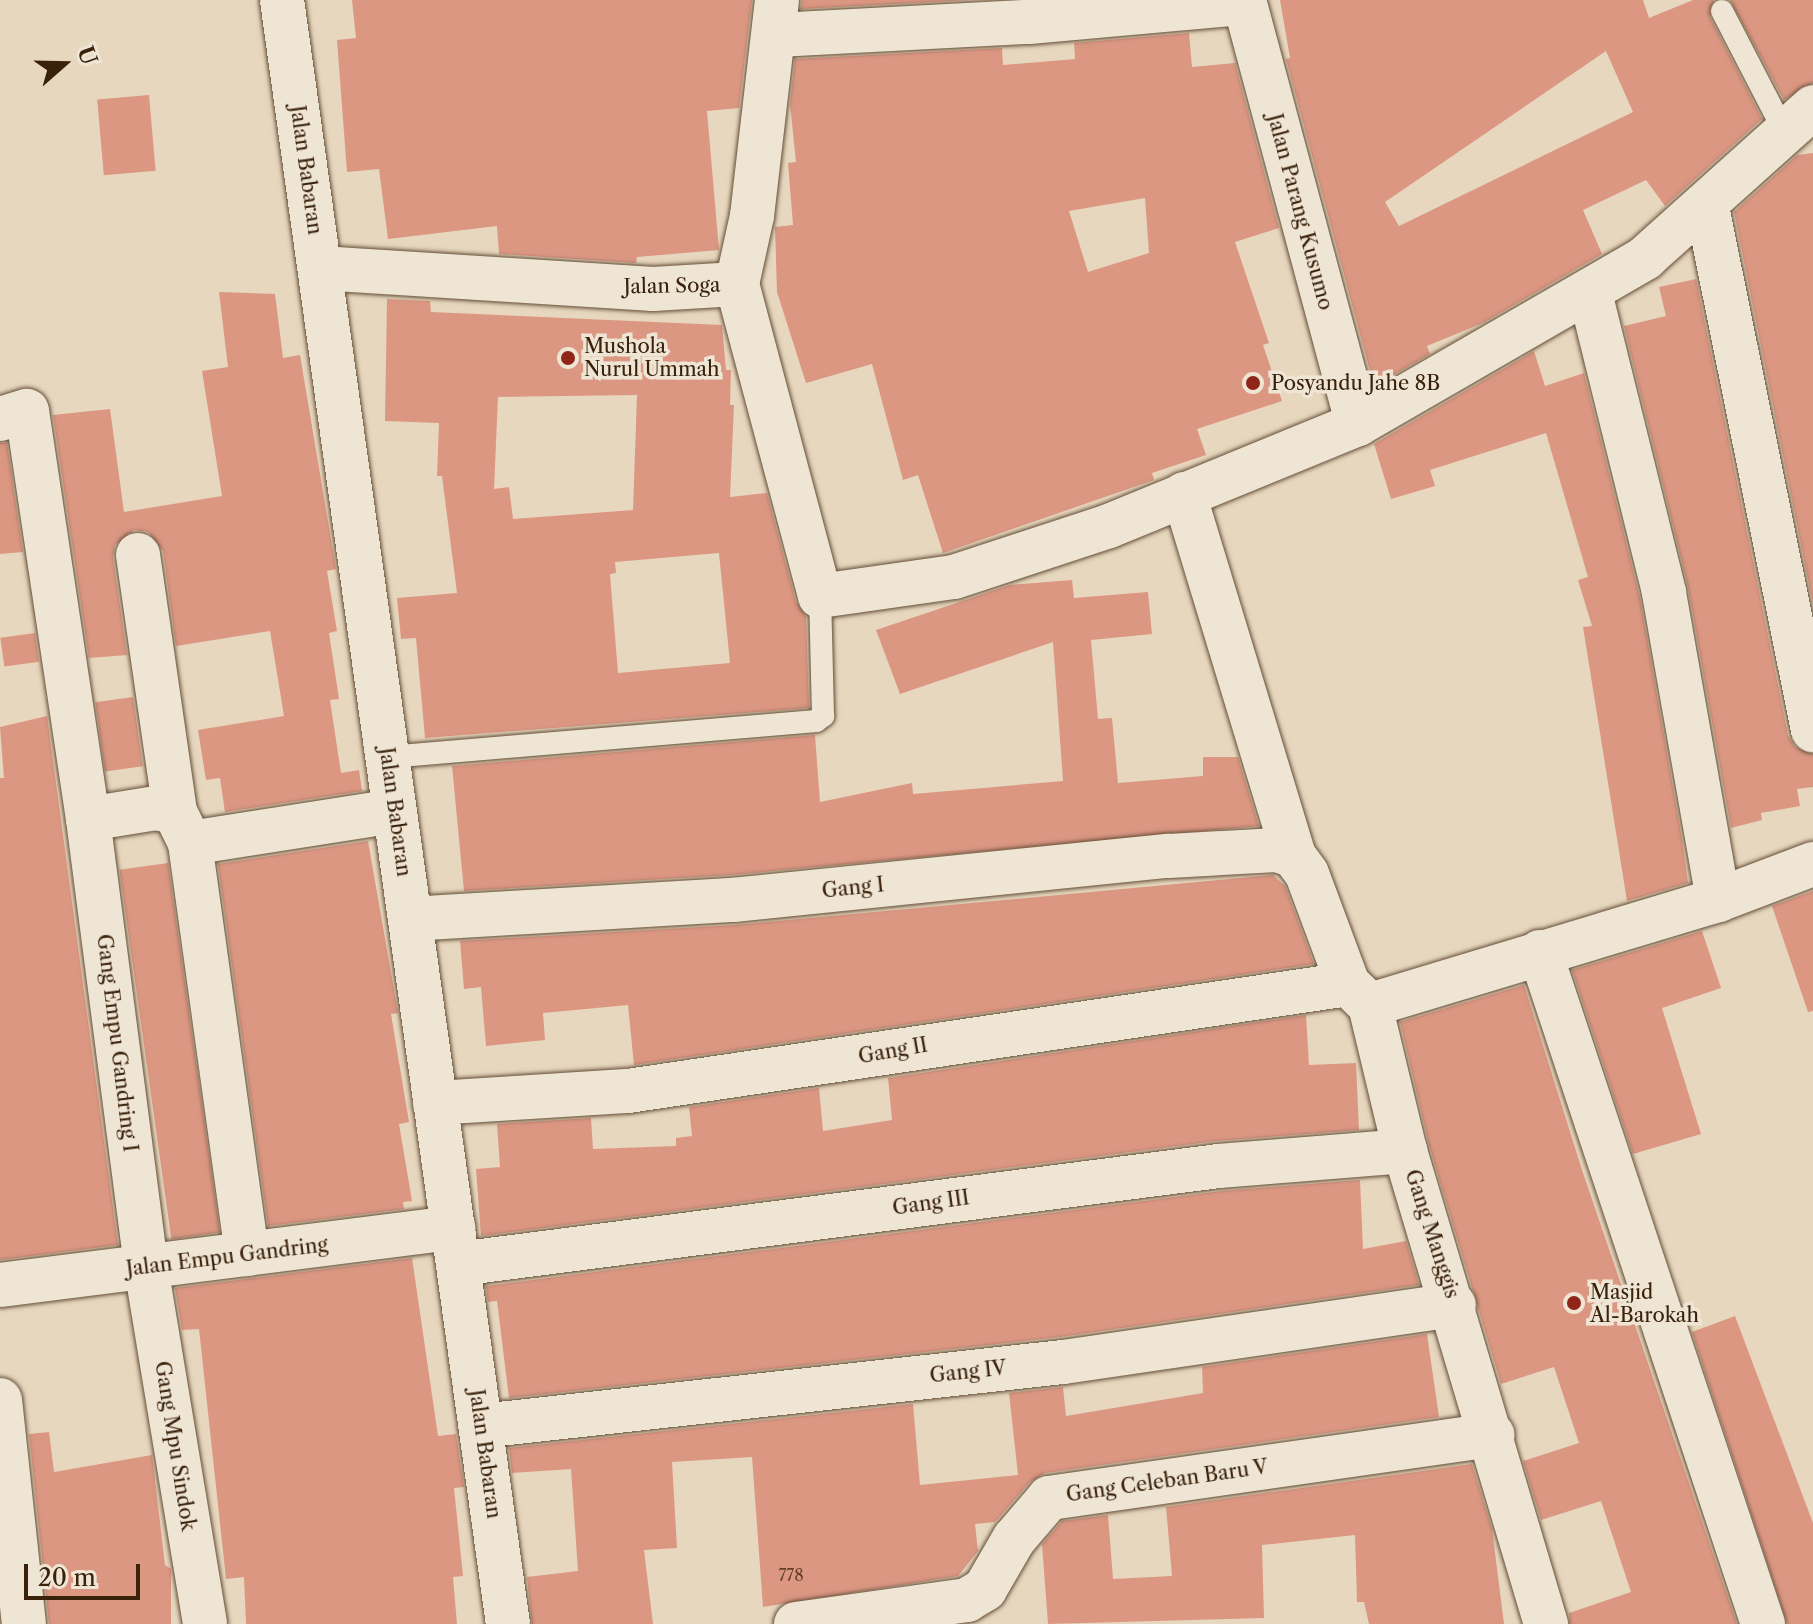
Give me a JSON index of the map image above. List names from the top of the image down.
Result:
{
  "streets": {
    "street": [
      "Jalan Babaran",
      "Jalan Parang Kusumo",
      "Jalan Soga",
      "Gang I",
      "Gang Empu Gandring I",
      "Gang II",
      "Gang III",
      "Gang Manggis",
      "Jalan Empu Gandring",
      "Gang IV",
      "Gang Mpu Sindok",
      "Gang Celeban Baru V"
    ]
  },
  "crossings": [
    ["Jalan Babaran", "Jalan Soga"],
    ["Jalan Babaran", "Gang I"],
    ["Jalan Babaran", "Gang II"],
    ["Jalan Babaran", "Gang III"],
    ["Jalan Babaran", "Jalan Empu Gandring"],
    ["Jalan Babaran", "Gang IV"],
    ["Gang I", "Gang Manggis"],
    ["Gang Empu Gandring I", "Jalan Empu Gandring"],
    ["Gang Empu Gandring I", "Gang Mpu Sindok"],
    ["Gang II", "Gang Manggis"],
    ["Gang III", "Gang Manggis"],
    ["Gang III", "Jalan Empu Gandring"],
    ["Gang Manggis", "Gang IV"],
    ["Gang Manggis", "Gang Celeban Baru V"],
    ["Jalan Empu Gandring", "Gang Mpu Sindok"]
  ],
  "places": ["Mushola Nurul Ummah", "Posyandu Jahe 8B", "Masjid Al-Barokah"],
  "house_numbers": ["778"],
  "scale_bar": "20 m",
  "north": "right"
}
